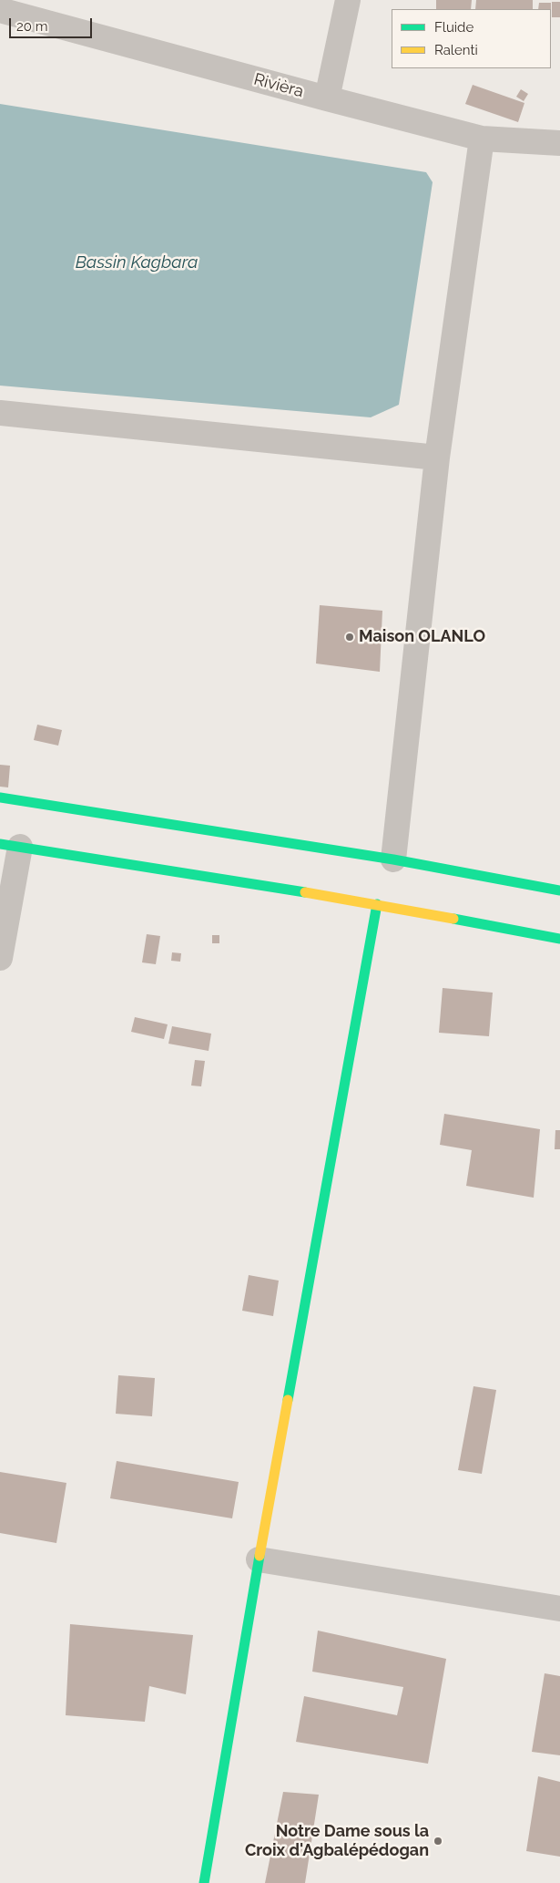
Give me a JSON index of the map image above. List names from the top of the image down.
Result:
{
  "streets": {
    "street": ["Rivièra"]
  },
  "water": ["Bassin Kagbara"],
  "places": ["Maison OLANLO", "Notre Dame sous la Croix d'Agbalépédogan"],
  "legend": ["Fluide", "Ralenti"],
  "scale_bar": "20 m"
}
